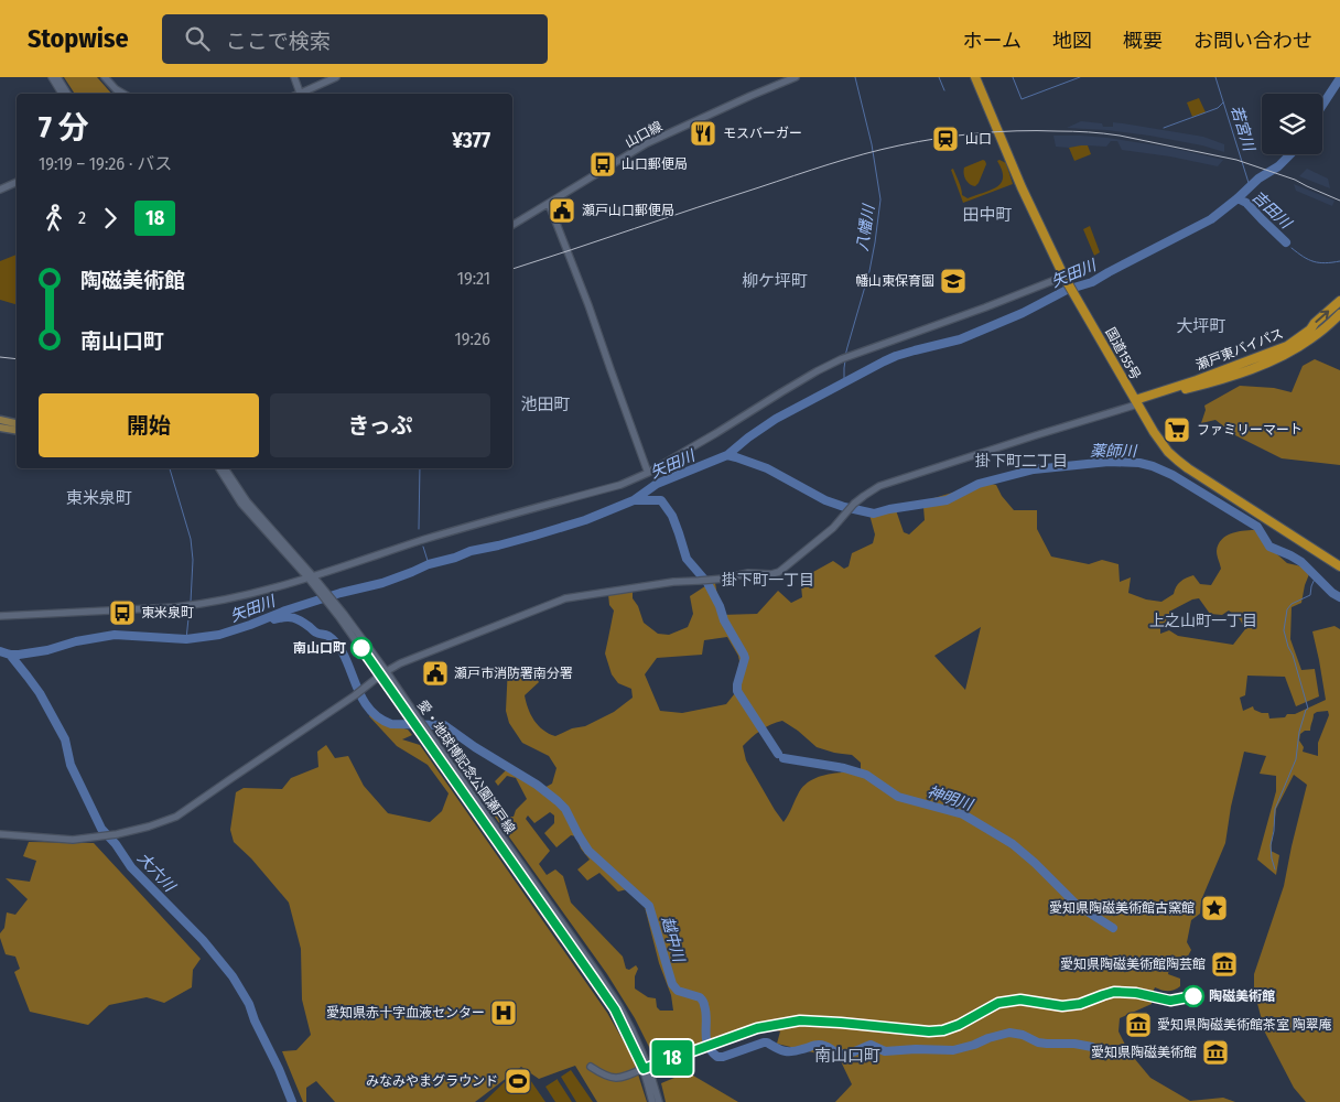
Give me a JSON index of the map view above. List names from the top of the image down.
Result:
{
  "streets": {
    "highway": ["瀬戸東バイパス", "国道155号"],
    "street": ["山口線", "愛・地球博記念公園瀬戸線"]
  },
  "crossings": [
    ["瀬戸東バイパス", "国道155号"]
  ],
  "districts": [
    "田中町",
    "柳ケ坪町",
    "大坪町",
    "池田町",
    "掛下町二丁目",
    "東米泉町",
    "掛下町一丁目",
    "上之山町一丁目",
    "南山口町"
  ],
  "water": [
    "若宮川",
    "吉田川",
    "八幡川",
    "矢田川",
    "薬師川",
    "神明川",
    "大六川",
    "越中川"
  ],
  "places": {
    "restaurant": ["モスバーガー"],
    "station": ["山口"],
    "bus stop": ["山口郵便局", "東米泉町"],
    "public building": ["瀬戸山口郵便局", "瀬戸市消防署南分署"],
    "school or university": ["幡山東保育園"],
    "supermarket": ["ファミリーマート"],
    "other": ["南山口町", "陶磁美術館"],
    "place": ["愛知県陶磁美術館古窯館"],
    "museum": ["愛知県陶磁美術館陶芸館", "愛知県陶磁美術館茶室 陶翠庵", "愛知県陶磁美術館"],
    "hospital": ["愛知県赤十字血液センター"],
    "sports": ["みなみやまグラウンド"]
  },
  "lines": ["bus line 18"],
  "page": {
    "header": "Stopwise",
    "search": "ここで検索",
    "nav": [
      "ホーム",
      "地図",
      "概要",
      "お問い合わせ"
    ],
    "on_map": "18",
    "heading": ["7 分", "19:19 – 19:26 · バス", "¥377"],
    "legs": ["2", "18"],
    "list": [
      {
        "name": "陶磁美術館",
        "value": "19:21"
      },
      {
        "name": "南山口町",
        "value": "19:26"
      }
    ],
    "buttons": ["開始", "きっぷ"]
  }
}
